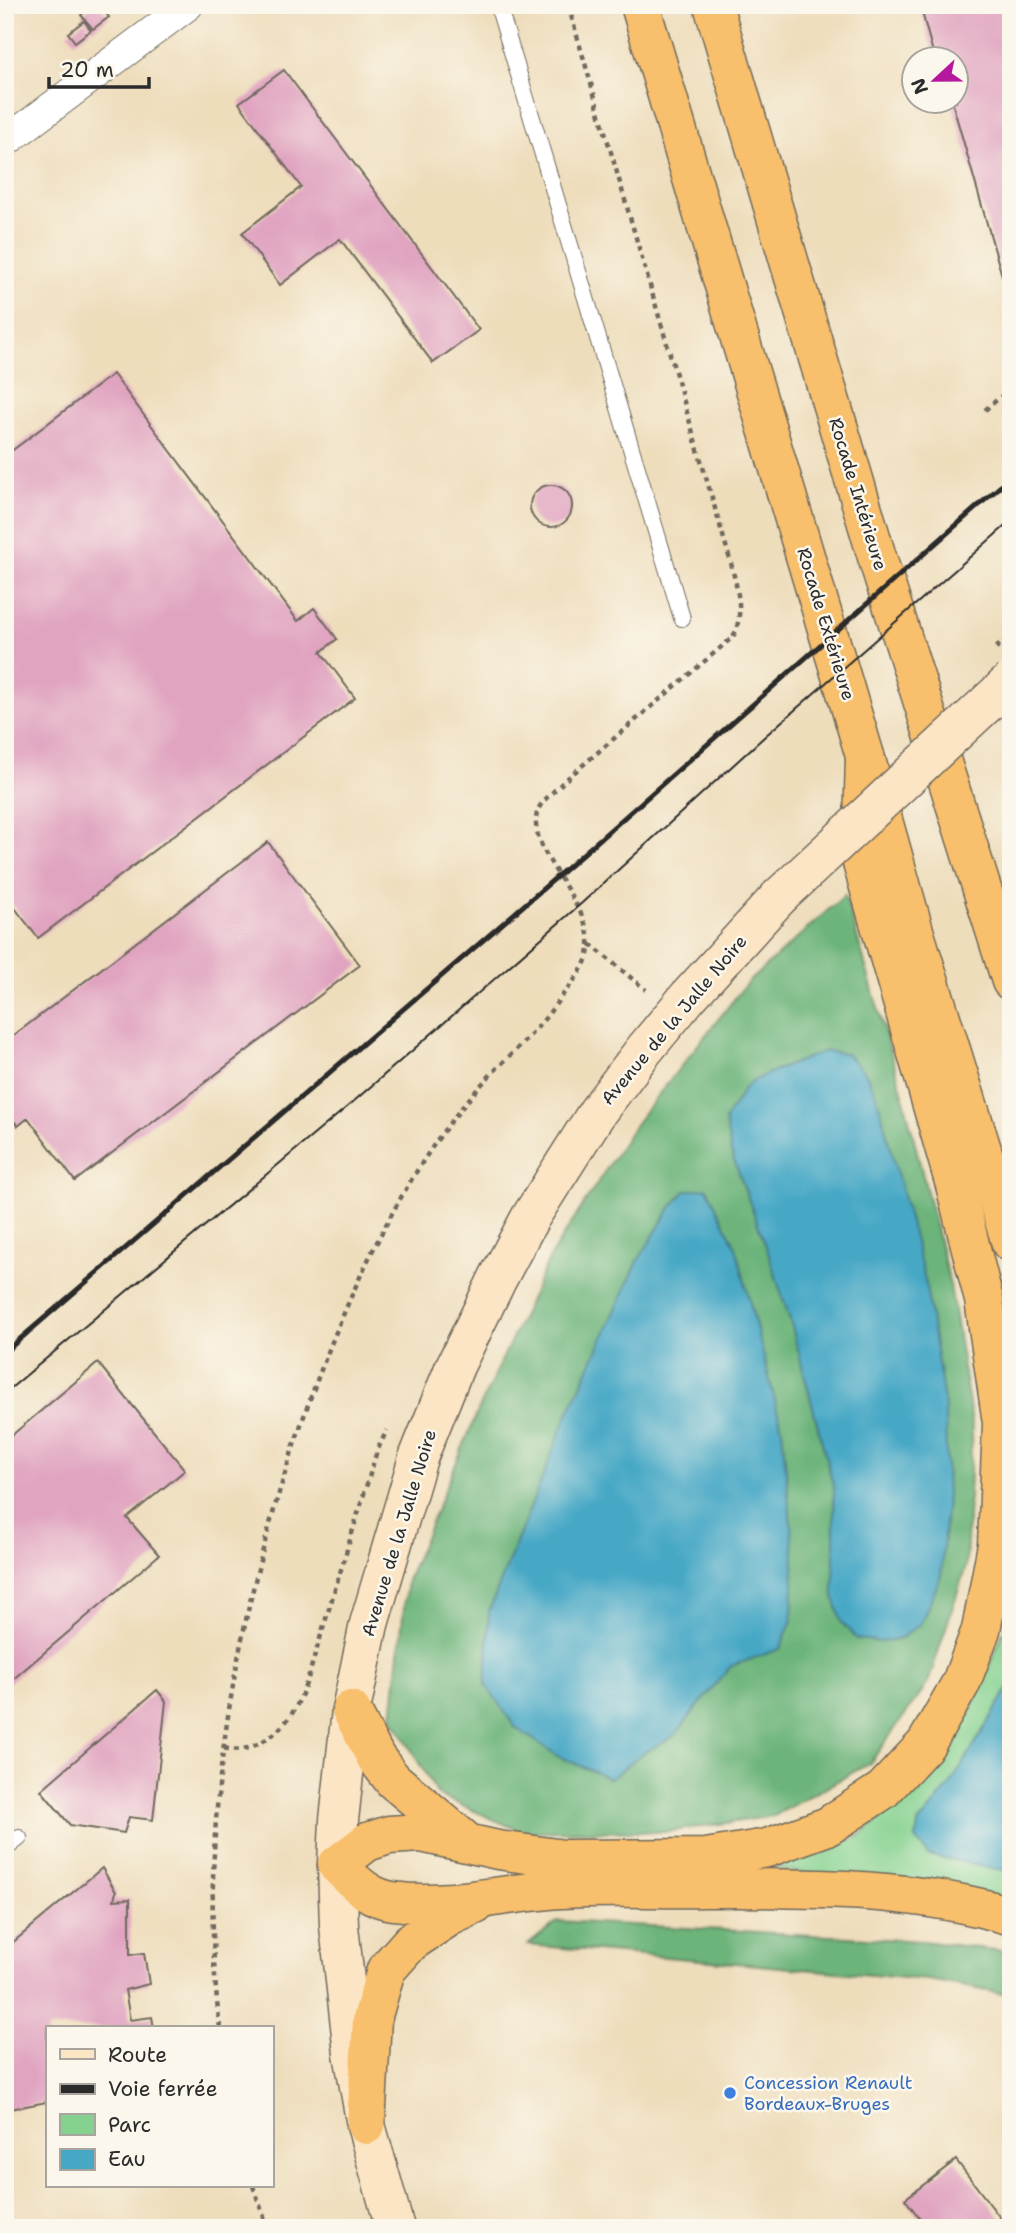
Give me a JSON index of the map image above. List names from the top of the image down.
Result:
{
  "streets": {
    "highway": ["Rocade Intérieure", "Rocade Extérieure"],
    "main road": ["Avenue de la Jalle Noire"]
  },
  "places": ["Concession Renault Bordeaux-Bruges"],
  "legend": [
    "Route",
    "Voie ferrée",
    "Parc",
    "Eau"
  ],
  "scale_bar": "20 m",
  "north": "left"
}
